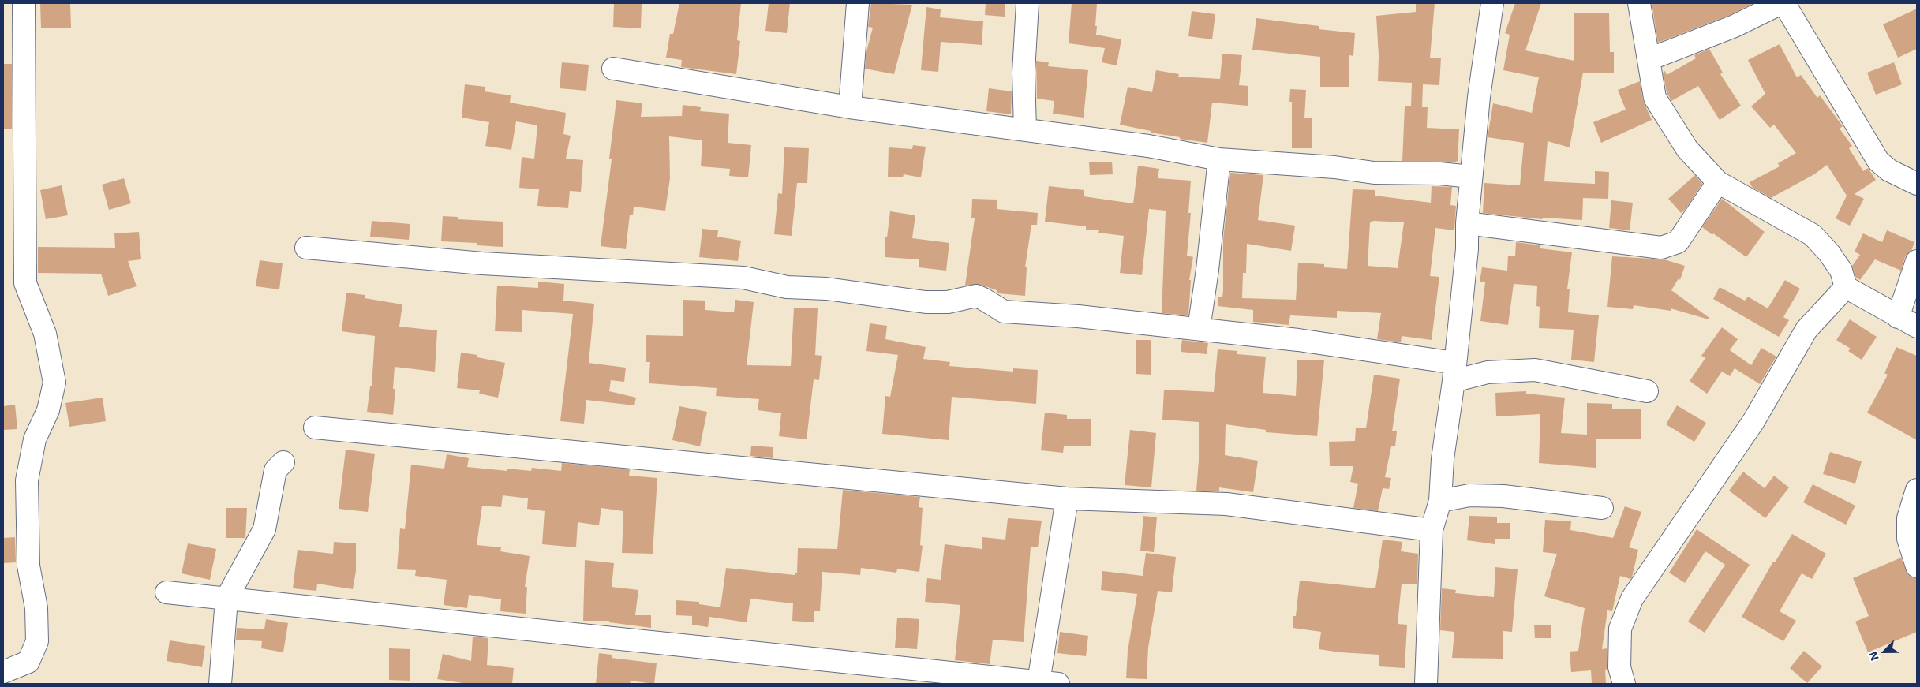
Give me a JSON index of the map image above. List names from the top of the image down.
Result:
{
  "north": "bottom left"
}
